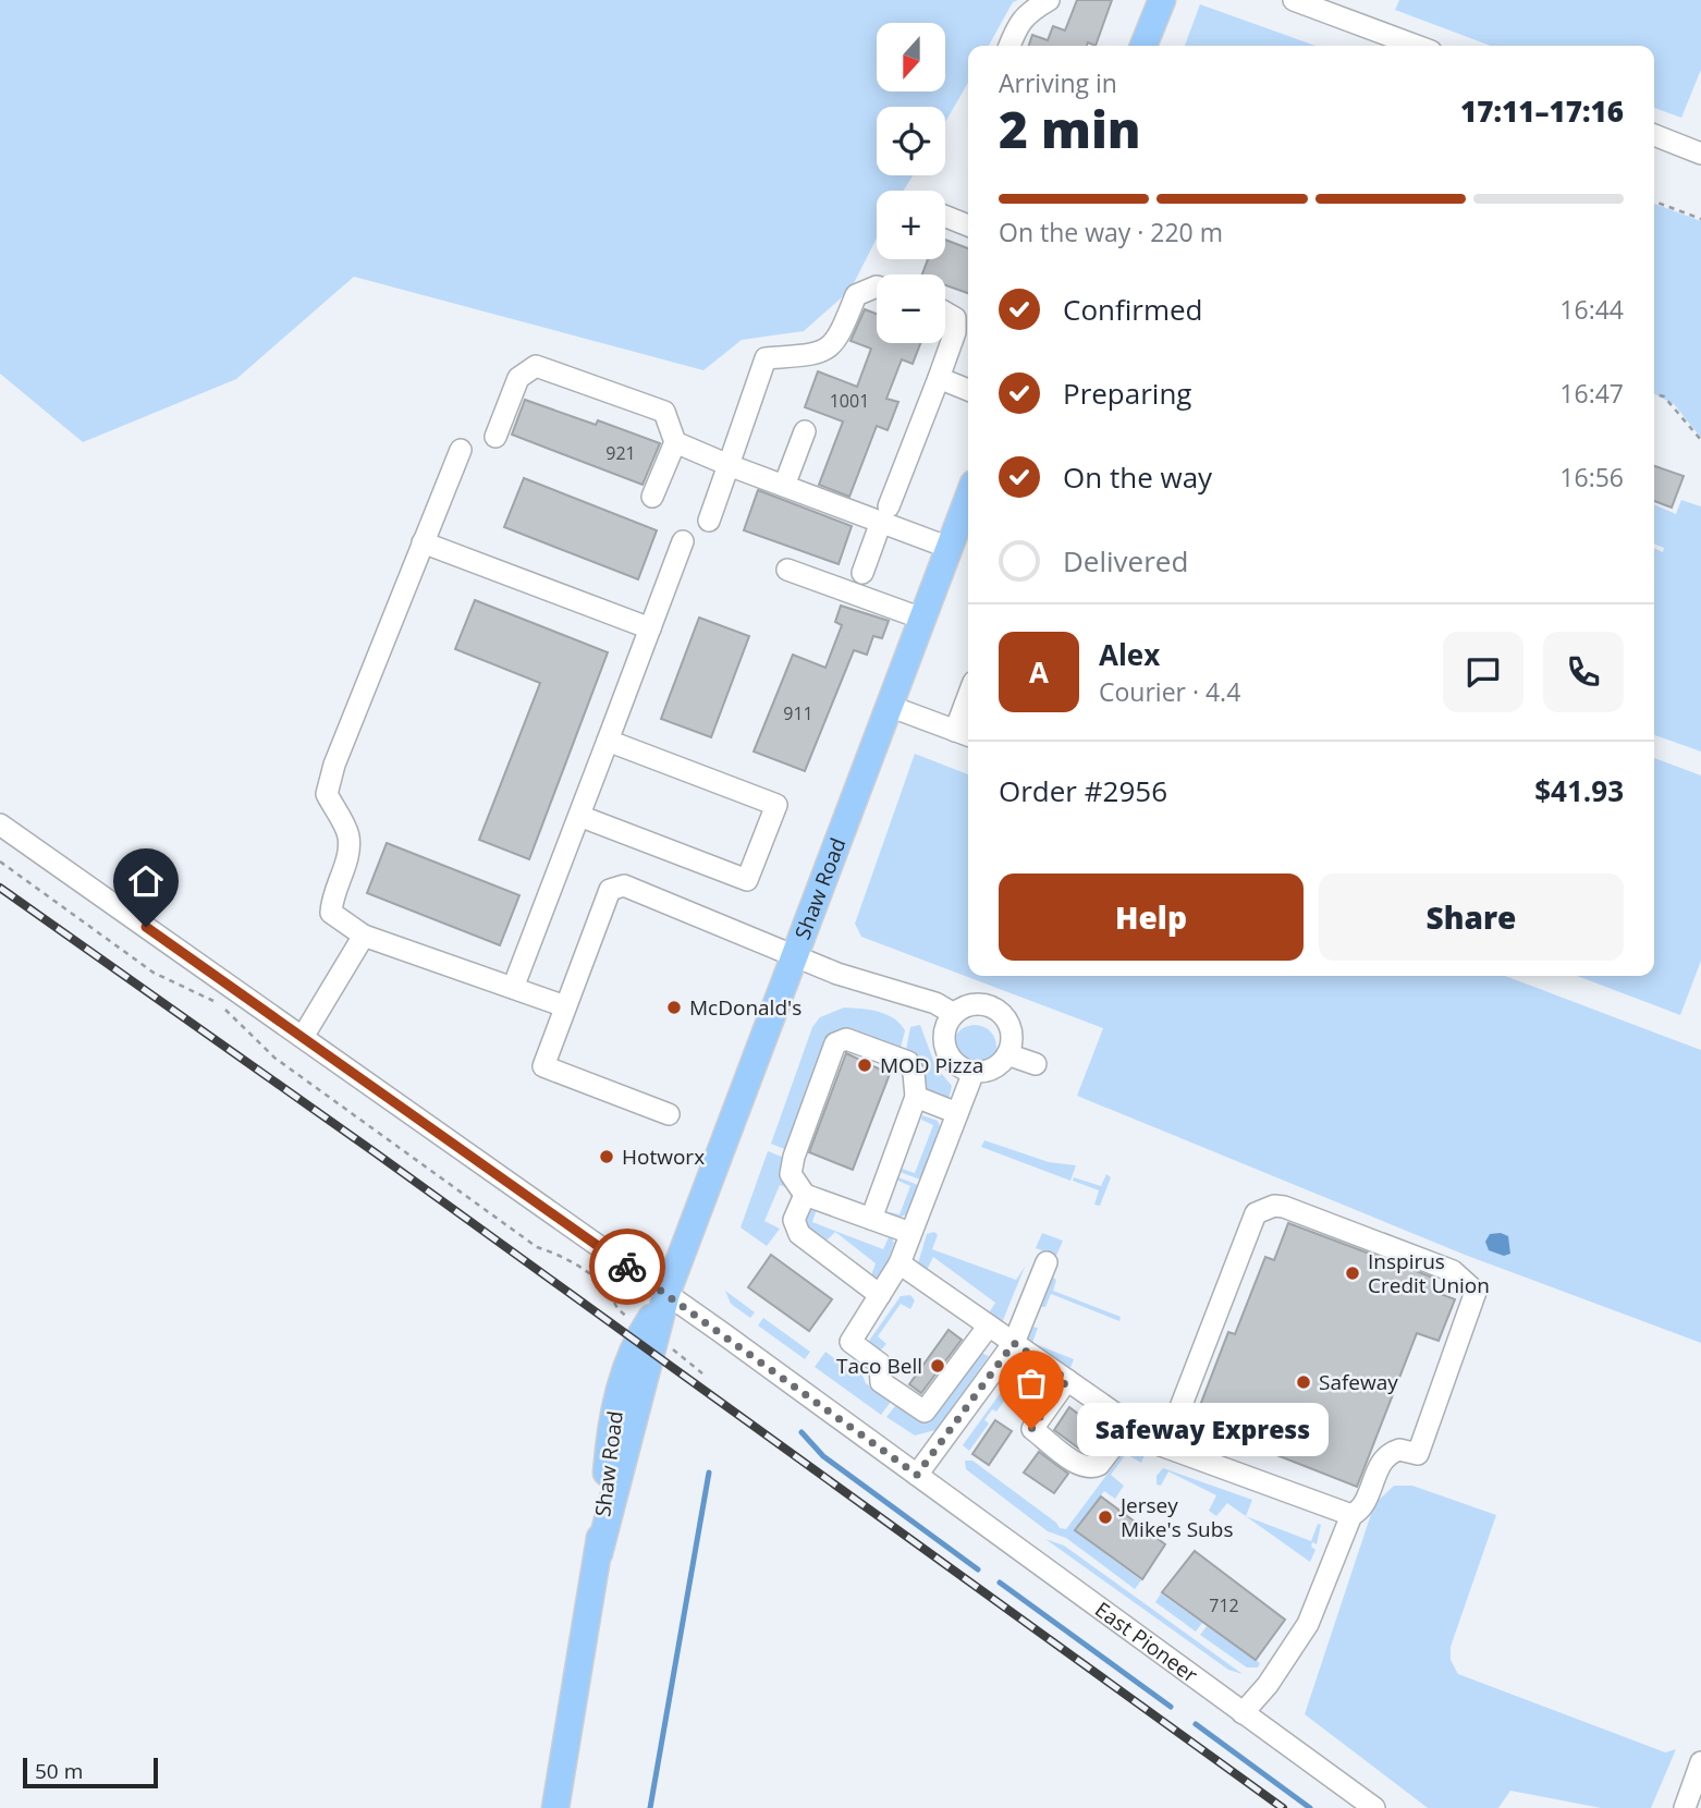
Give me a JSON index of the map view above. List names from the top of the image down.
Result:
{
  "streets": {
    "main road": ["Shaw Road"],
    "street": ["East Pioneer"]
  },
  "crossings": [
    ["Shaw Road", "East Pioneer"]
  ],
  "places": [
    "McDonald's",
    "MOD Pizza",
    "Hotworx",
    "Inspirus Credit Union",
    "Taco Bell",
    "Safeway",
    "Safeway Express",
    "Jersey Mike's Subs"
  ],
  "house_numbers": [
    "1001",
    "921",
    "911",
    "712"
  ],
  "scale_bar": "50 m",
  "north": "bottom",
  "page": {
    "map_buttons": ["+", "−"],
    "heading": ["2 min", "Arriving in", "17:11–17:16"],
    "panel": [
      "Alex",
      "Courier · 4.4",
      "Order #2956",
      "$41.93"
    ],
    "bar": "On the way · 220 m",
    "list": [
      ["Confirmed", "16:44"],
      ["Preparing", "16:47"],
      ["On the way", "16:56"],
      "Delivered"
    ],
    "round": "A",
    "buttons": ["Help", "Share"],
    "bubble": "Safeway Express",
    "scale": "50 m"
  }
}
